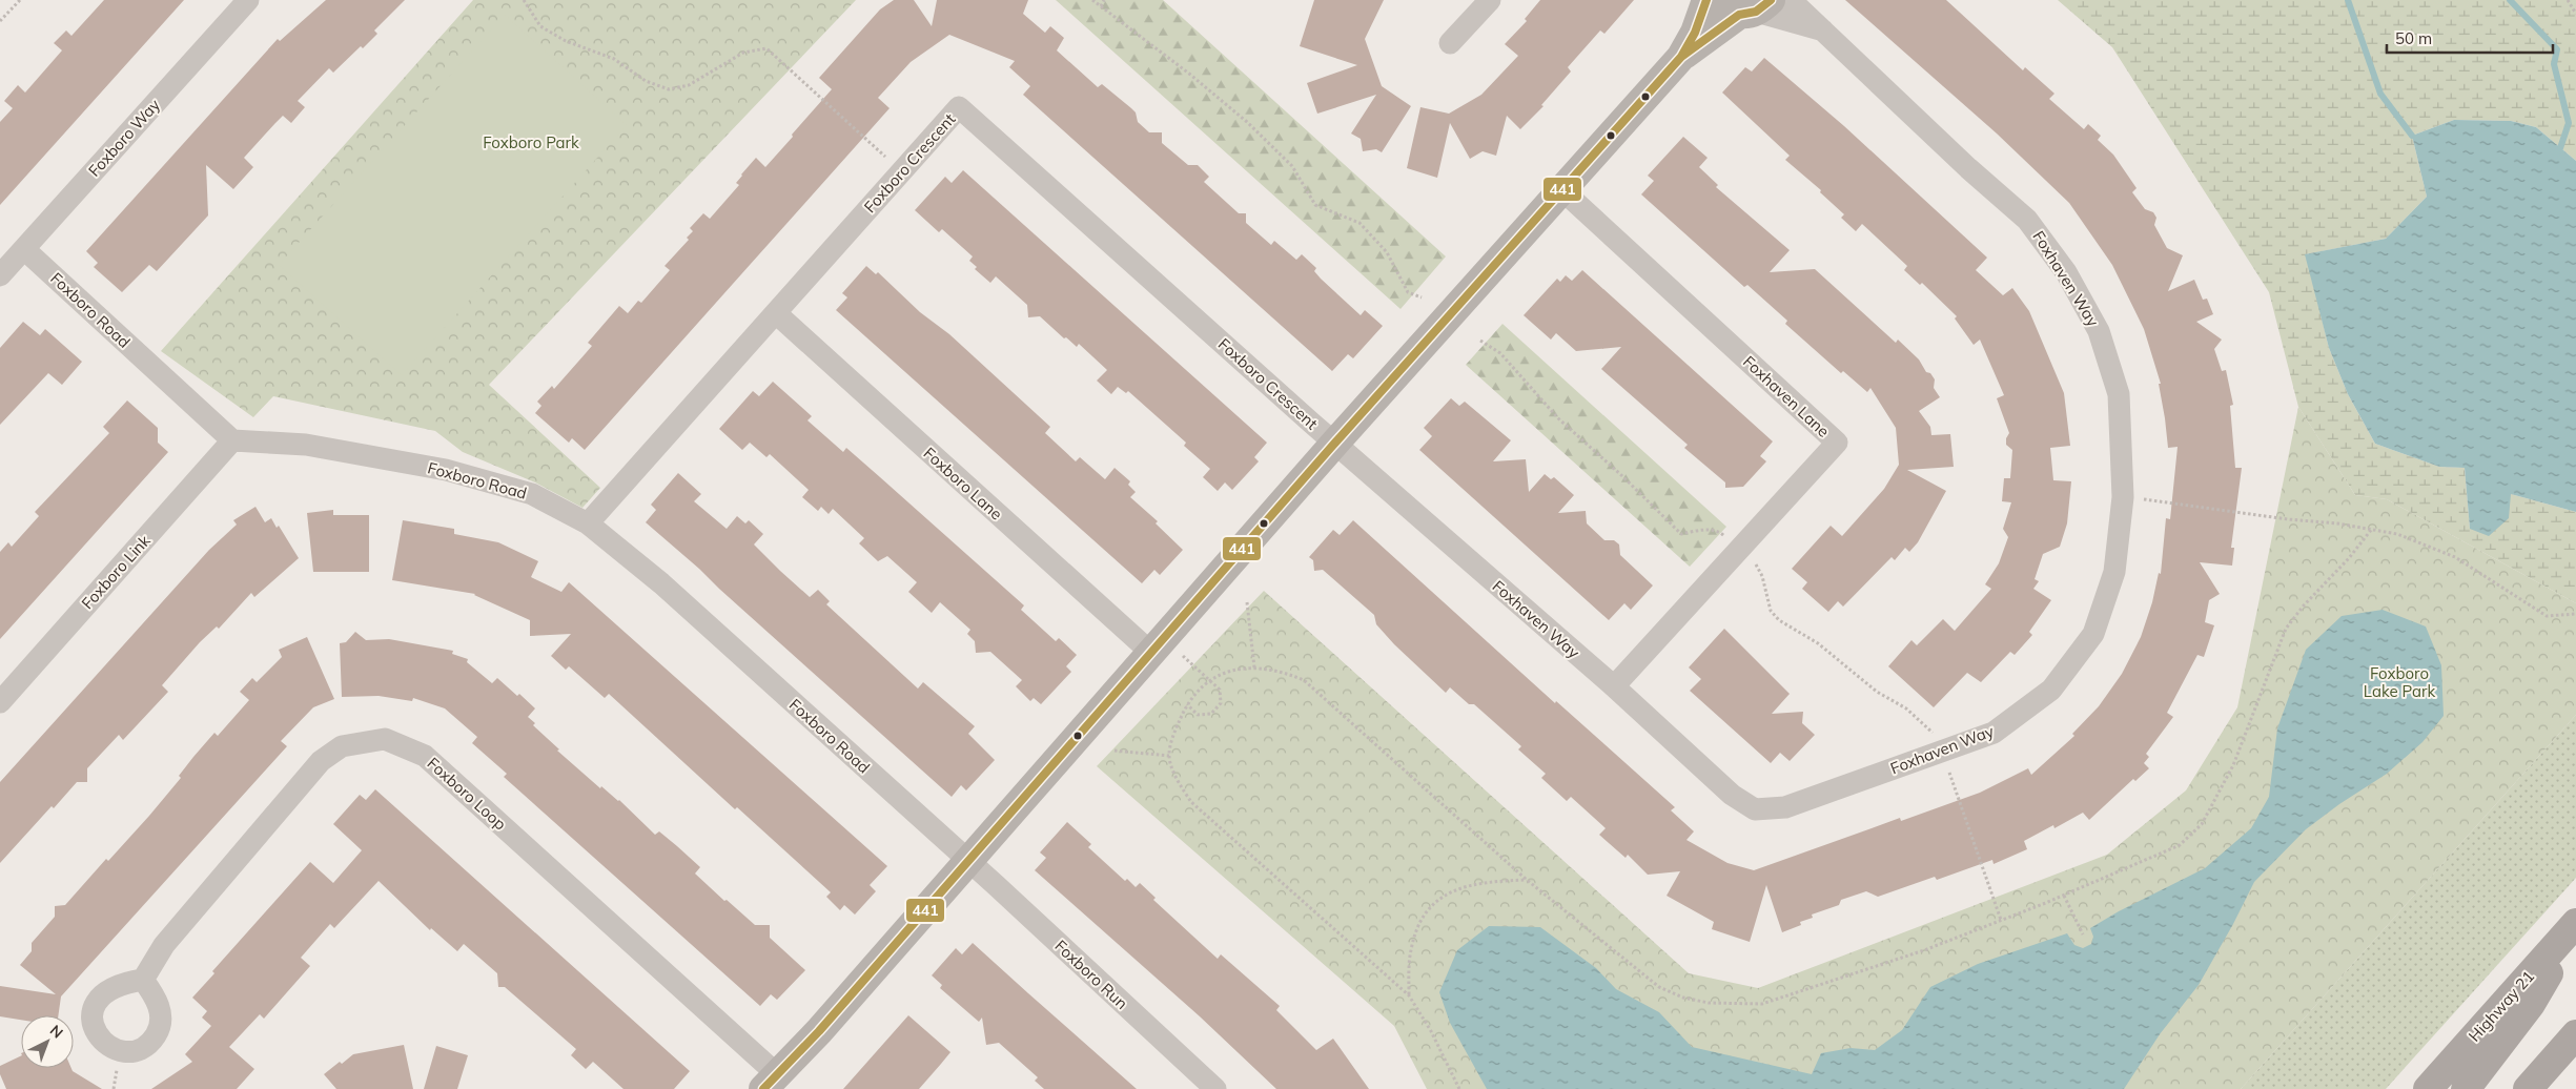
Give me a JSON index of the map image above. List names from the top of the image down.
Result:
{
  "streets": {
    "main road": ["Highway 21"],
    "street": [
      "Foxboro Way",
      "Foxboro Crescent",
      "Foxhaven Way",
      "Foxboro Road",
      "Foxhaven Lane",
      "Foxboro Lane",
      "Foxboro Link",
      "Foxboro Loop",
      "Foxboro Run"
    ]
  },
  "crossings": [
    ["Foxboro Way", "Foxboro Road"],
    ["Foxboro Crescent", "Foxhaven Way"],
    ["Foxboro Crescent", "Foxboro Road"],
    ["Foxboro Crescent", "Foxboro Lane"],
    ["Foxhaven Way", "Foxhaven Lane"],
    ["Foxboro Road", "Foxboro Link"],
    ["Foxboro Road", "Foxboro Run"]
  ],
  "parks": ["Foxboro Park", "Foxboro Lake Park"],
  "lines": ["transit line 441"],
  "scale_bar": "50 m",
  "north": "top right"
}
